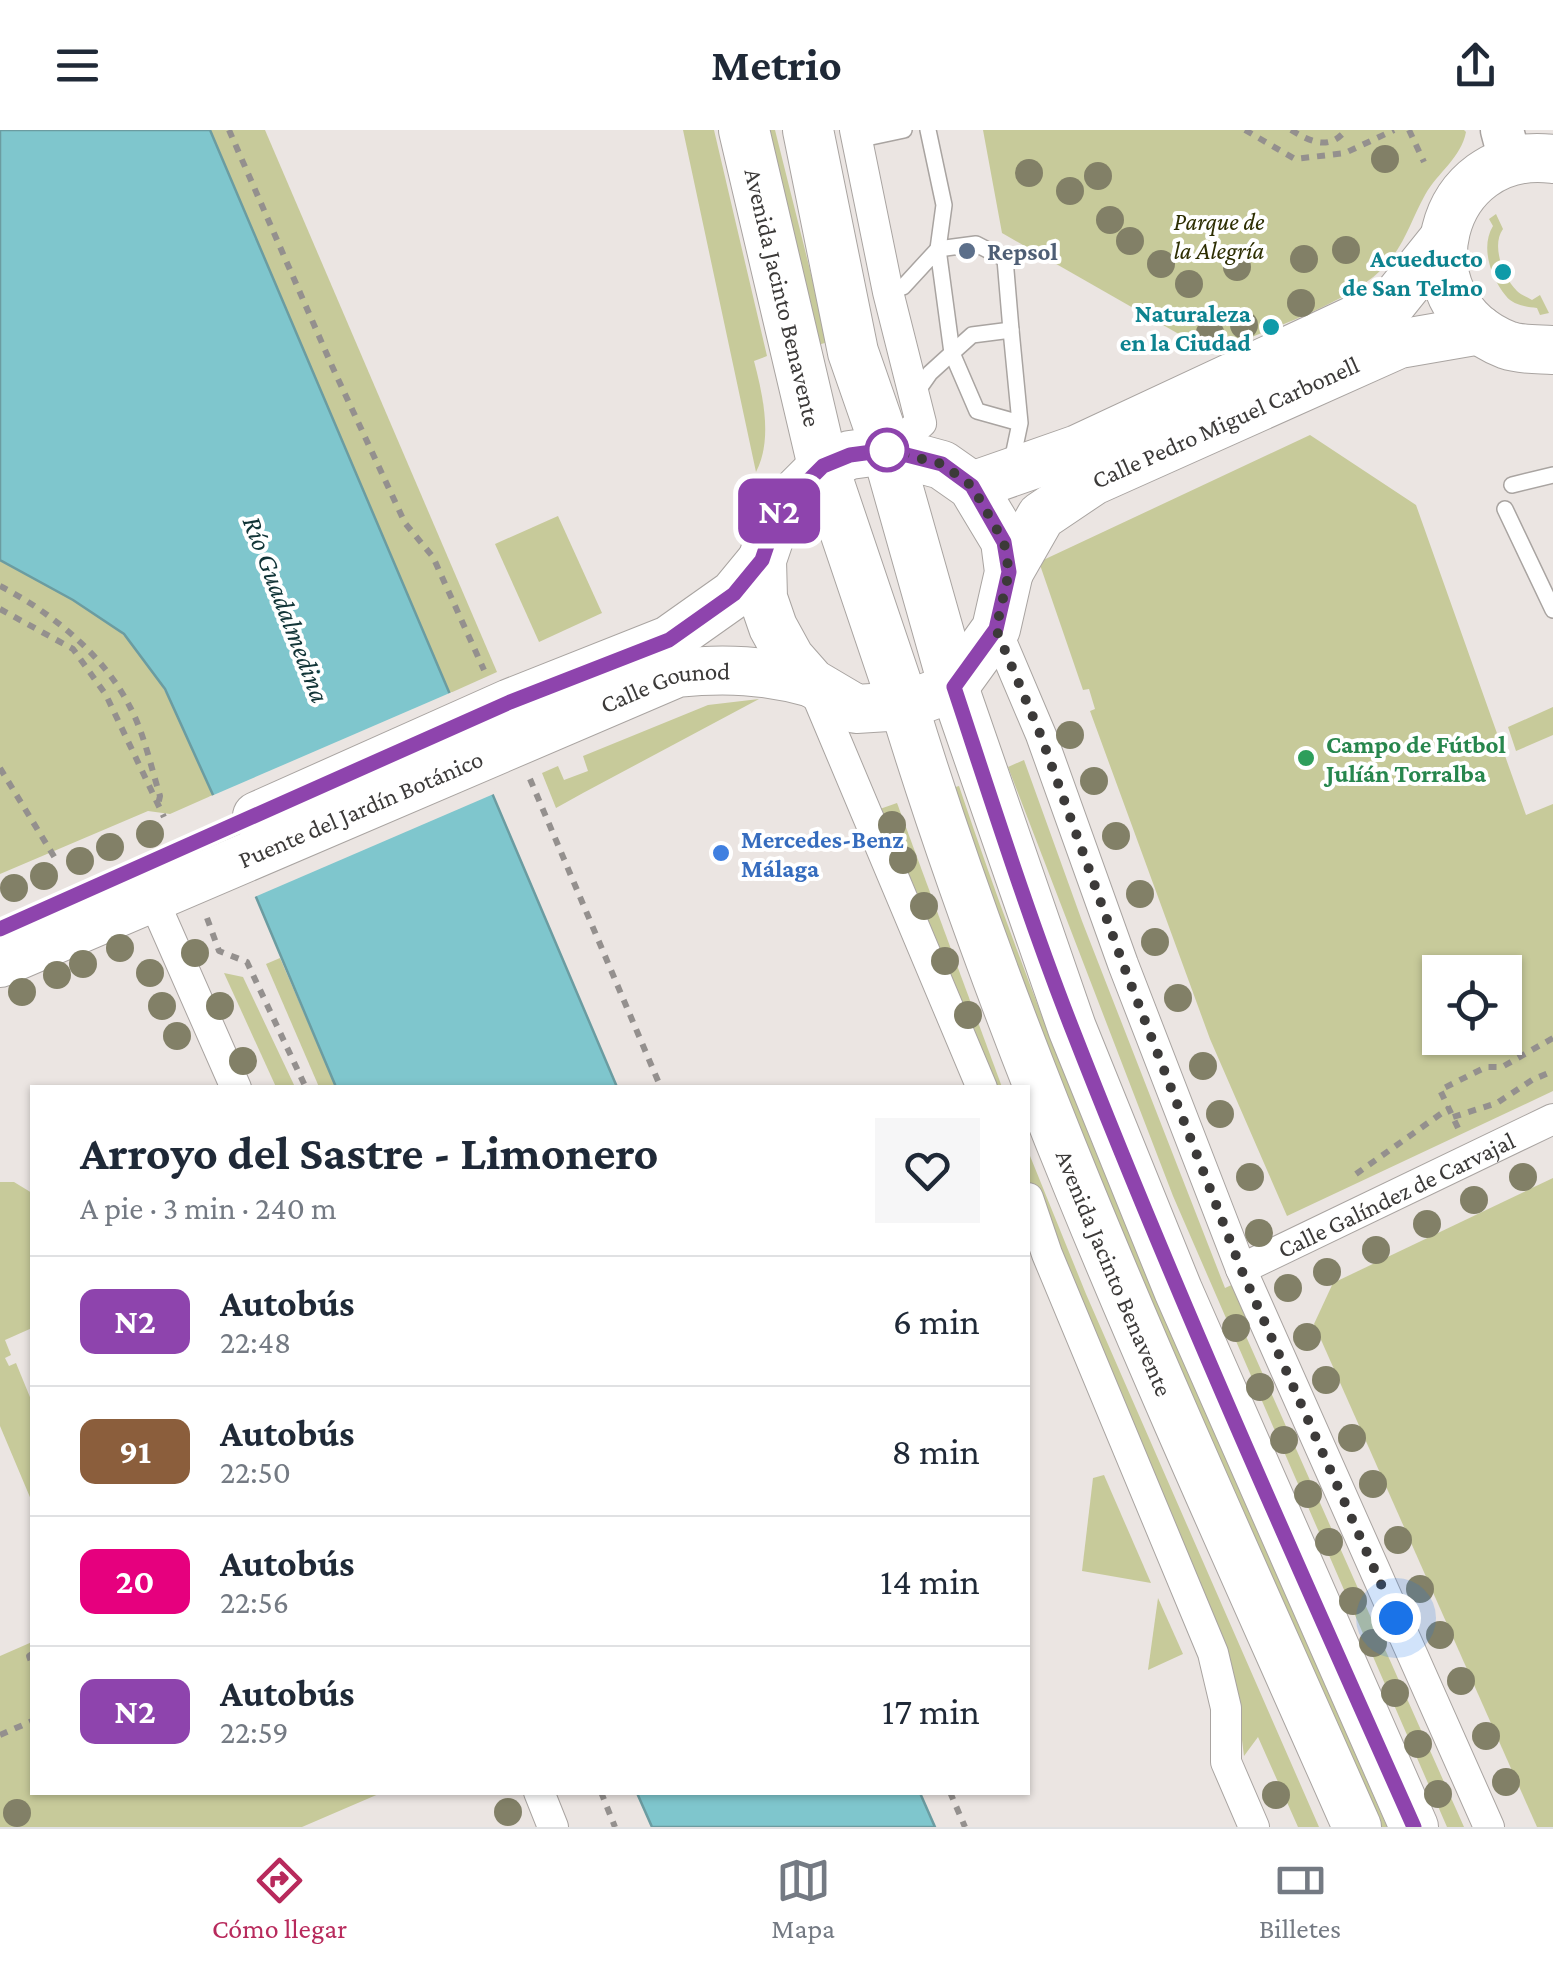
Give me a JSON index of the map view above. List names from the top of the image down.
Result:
{
  "streets": {
    "highway": ["Avenida Jacinto Benavente"],
    "main road": ["Calle Pedro Miguel Carbonell", "Calle Gounod", "Puente del Jardín Botánico"],
    "street": ["Calle Galíndez de Carvajal"]
  },
  "crossings": [
    ["Calle Gounod", "Puente del Jardín Botánico"]
  ],
  "water": ["Río Guadalmedina"],
  "parks": ["Parque de la Alegría"],
  "places": [
    "Repsol",
    "Acueducto de San Telmo",
    "Naturaleza en la Ciudad",
    "Campo de Fútbol Julíán Torralba",
    "Mercedes-Benz Málaga"
  ],
  "lines": ["bus line N2"],
  "page": {
    "header": "Metrio",
    "on_map": "N2",
    "heading": ["Arroyo del Sastre - Limonero", "A pie · 3 min · 240 m"],
    "list": [
      {
        "mark": "N2",
        "name": "Autobús",
        "note": "22:48",
        "value": "6 min"
      },
      {
        "mark": "91",
        "name": "Autobús",
        "note": "22:50",
        "value": "8 min"
      },
      {
        "mark": "20",
        "name": "Autobús",
        "note": "22:56",
        "value": "14 min"
      },
      {
        "mark": "N2",
        "name": "Autobús",
        "note": "22:59",
        "value": "17 min"
      }
    ],
    "tabs": ["Cómo llegar", "Mapa", "Billetes"]
  }
}
